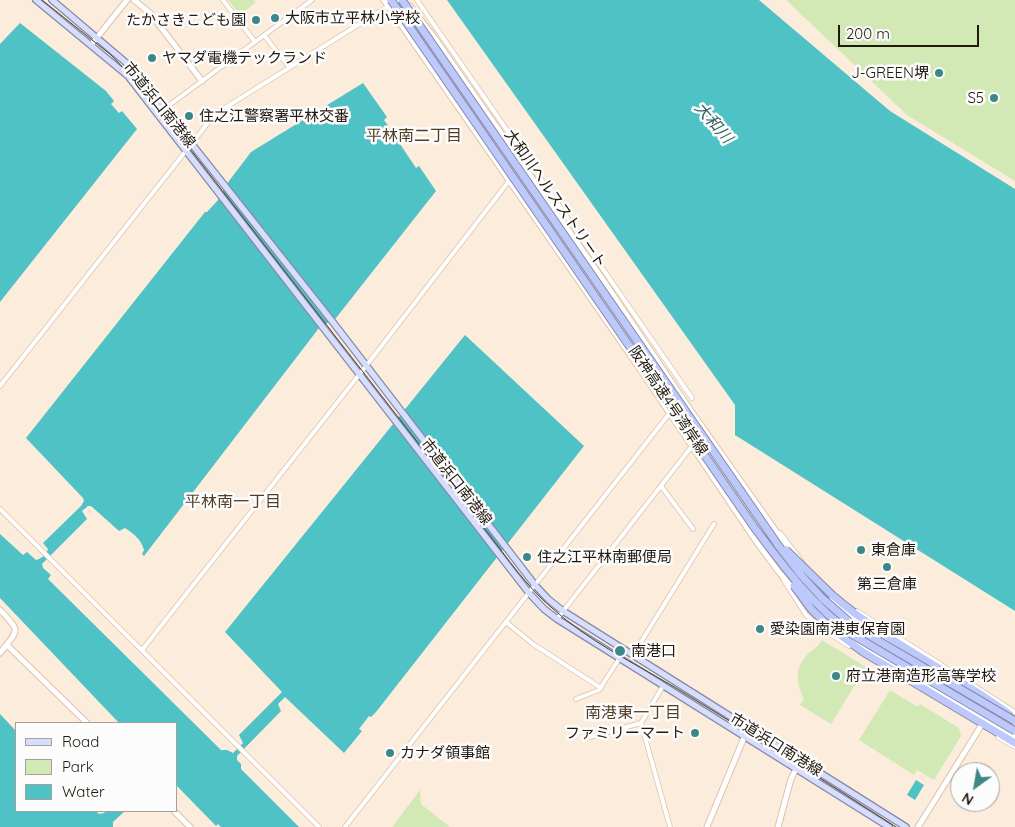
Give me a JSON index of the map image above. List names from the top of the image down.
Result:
{
  "streets": {
    "highway": ["阪神高速4号湾岸線"],
    "main road": ["市道浜口南港線"],
    "street": ["大和川ヘルスストリート"]
  },
  "districts": ["平林南二丁目", "平林南一丁目", "南港東一丁目"],
  "water": ["大和川"],
  "places": [
    "大阪市立平林小学校",
    "たかさきこども園",
    "ヤマダ電機テックランド",
    "J-GREEN堺",
    "S5",
    "住之江警察署平林交番",
    "東倉庫",
    "住之江平林南郵便局",
    "第三倉庫",
    "愛染園南港東保育園",
    "南港口",
    "府立港南造形高等学校",
    "ファミリーマート",
    "カナダ領事館"
  ],
  "legend": ["Road", "Park", "Water"],
  "scale_bar": "200 m",
  "north": "bottom left"
}
